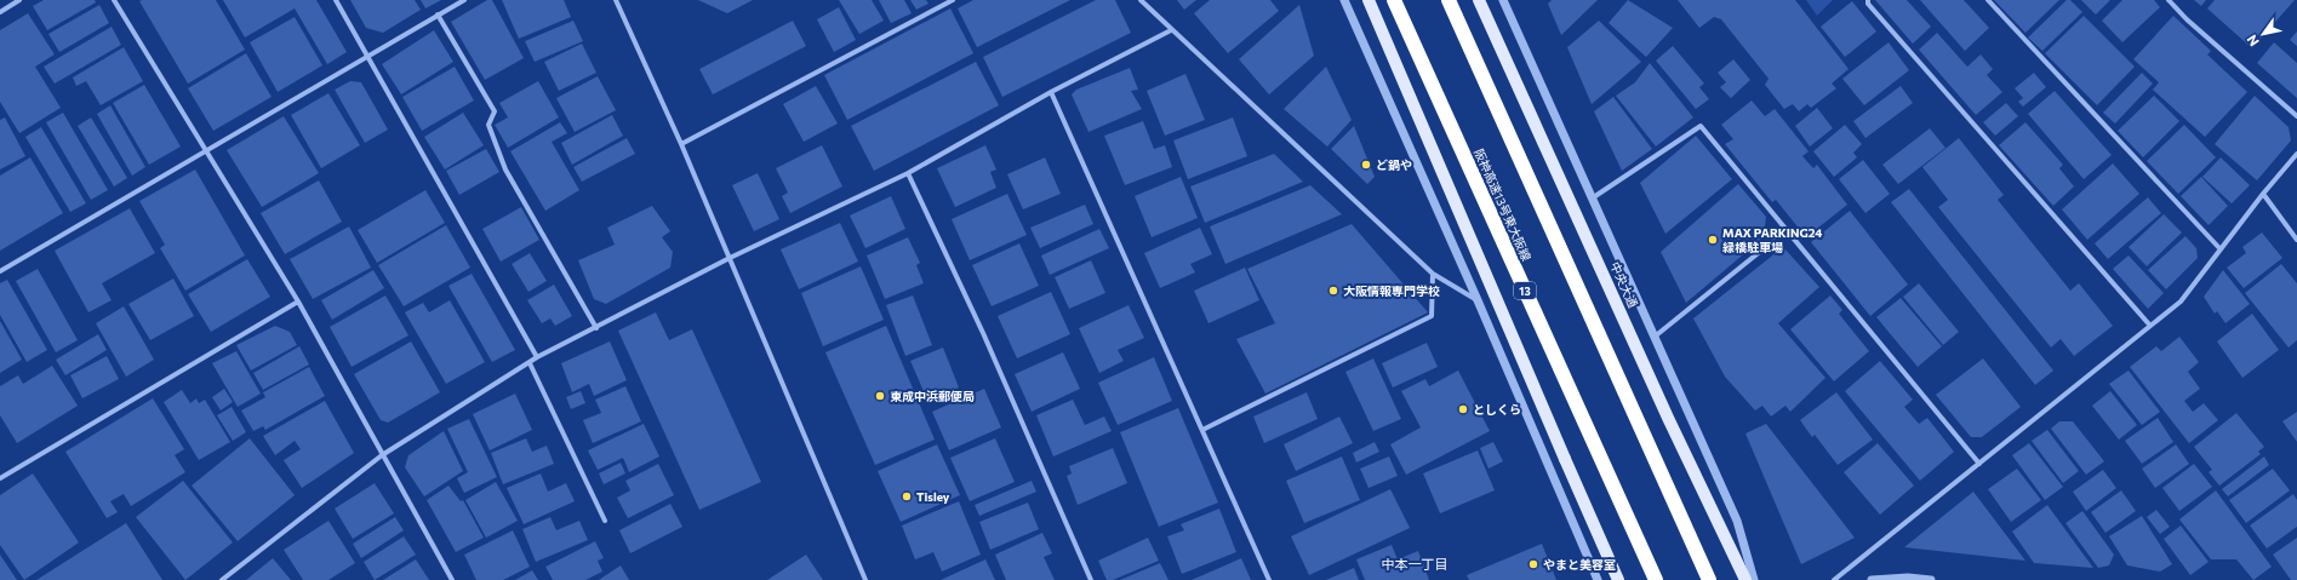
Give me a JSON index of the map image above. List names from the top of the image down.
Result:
{
  "streets": {
    "highway": ["阪神高速13号東大阪線", "13"],
    "main road": ["中央大通"]
  },
  "districts": ["中本一丁目"],
  "places": [
    "ど鍋や",
    "MAX PARKING24 緑橋駐車場",
    "大阪情報専門学校",
    "東成中浜郵便局",
    "としくら",
    "Tisley",
    "やまと美容室"
  ],
  "north": "bottom left"
}
